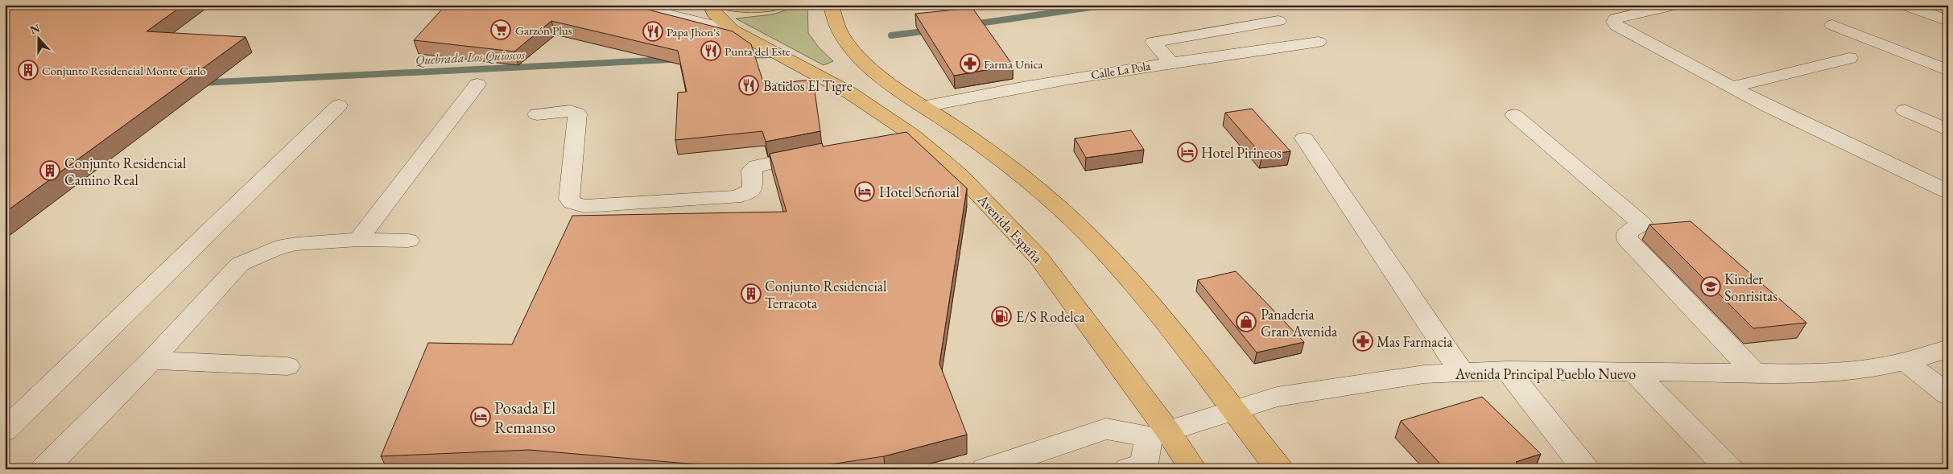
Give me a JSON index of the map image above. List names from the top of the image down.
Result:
{
  "streets": {
    "main road": ["Avenida España"],
    "street": ["Calle La Pola", "Avenida Principal Pueblo Nuevo"]
  },
  "crossings": [
    ["Avenida España", "Avenida Principal Pueblo Nuevo"]
  ],
  "water": ["Quebrada Los Quioscos"],
  "places": {
    "supermarket": ["Garzón Plus"],
    "restaurant": ["Papa Jhon's", "Punta del Este", "Batidos El Tigre"],
    "pharmacy": ["Farma Unica", "Mas Farmacia"],
    "building": ["Conjunto Residencial Monte Carlo", "Conjunto Residencial Camino Real", "Conjunto Residencial Terracota"],
    "hotel": ["Hotel Pirineos", "Hotel Señorial", "Posada El Remanso"],
    "school or university": ["Kinder Sonrisitas"],
    "fuel station": ["E/S Rodelca"],
    "shop": ["Panaderia Gran Avenida"]
  },
  "north": "top"
}
